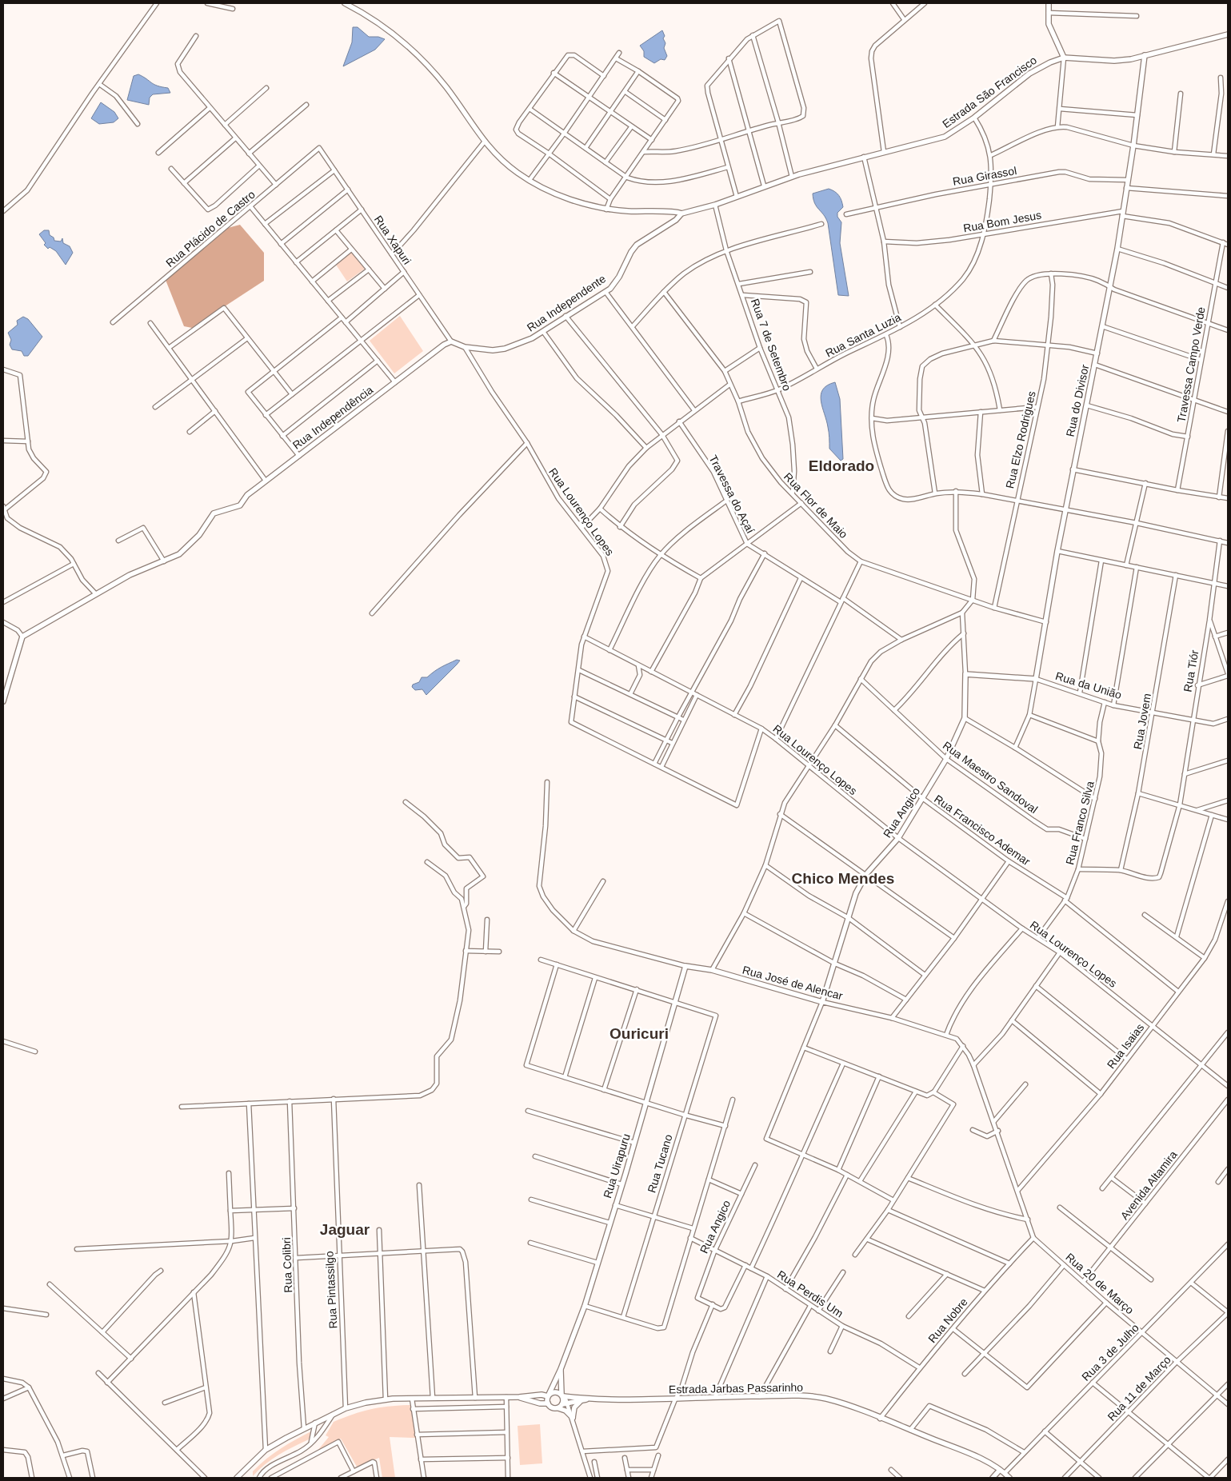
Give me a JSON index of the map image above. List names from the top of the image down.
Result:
{
  "streets": {
    "street": [
      "Estrada São Francisco",
      "Rua Girassol",
      "Rua Bom Jesus",
      "Rua Plácido de Castro",
      "Rua Xapuri",
      "Rua Independente",
      "Rua Santa Luzia",
      "Rua 7 de Setembro",
      "Travessa Campo Verde",
      "Rua do Divisor",
      "Rua Independência",
      "Rua Elzo Rodrigues",
      "Travessa do Açaí",
      "Rua Flor de Maio",
      "Rua Lourenço Lopes",
      "Rua Tiór",
      "Rua da União",
      "Rua Jovem",
      "Rua Maestro Sandoval",
      "Rua Angico",
      "Rua Franco Silva",
      "Rua Francisco Ademar",
      "Rua José de Alencar",
      "Rua Isaias",
      "Rua Tucano",
      "Rua Uirapuru",
      "Avenida Altamira",
      "Rua Colibri",
      "Rua 20 de Março",
      "Rua Pintassilgo",
      "Rua Perdis Um",
      "Rua Nobre",
      "Rua 3 de Julho",
      "Estrada Jarbas Passarinho",
      "Rua 11 de Março"
    ]
  },
  "crossings": [
    ["Estrada São Francisco", "Rua Independente"],
    ["Estrada São Francisco", "Rua Santa Luzia"],
    ["Estrada São Francisco", "Rua 7 de Setembro"],
    ["Estrada São Francisco", "Rua do Divisor"],
    ["Rua Girassol", "Rua Santa Luzia"],
    ["Rua Girassol", "Rua do Divisor"],
    ["Rua Bom Jesus", "Rua Santa Luzia"],
    ["Rua Bom Jesus", "Travessa Campo Verde"],
    ["Rua Bom Jesus", "Rua do Divisor"],
    ["Rua Plácido de Castro", "Rua Xapuri"],
    ["Rua Xapuri", "Rua Independência"],
    ["Rua Independente", "Rua Lourenço Lopes"],
    ["Rua Santa Luzia", "Rua 7 de Setembro"],
    ["Rua Santa Luzia", "Rua Flor de Maio"],
    ["Rua 7 de Setembro", "Rua Flor de Maio"],
    ["Rua do Divisor", "Rua Flor de Maio"],
    ["Rua do Divisor", "Rua da União"],
    ["Rua Elzo Rodrigues", "Rua Flor de Maio"],
    ["Rua Lourenço Lopes", "Rua Angico"],
    ["Rua Lourenço Lopes", "Rua Franco Silva"],
    ["Rua Lourenço Lopes", "Rua Isaias"],
    ["Rua Tiór", "Rua da União"],
    ["Rua Tiór", "Rua Jovem"],
    ["Rua da União", "Rua Jovem"],
    ["Rua da União", "Rua Angico"],
    ["Rua da União", "Rua Franco Silva"],
    ["Rua Maestro Sandoval", "Rua Angico"],
    ["Rua Maestro Sandoval", "Rua Franco Silva"],
    ["Rua Angico", "Rua Francisco Ademar"],
    ["Rua Angico", "Rua José de Alencar"],
    ["Rua Angico", "Rua Perdis Um"],
    ["Rua Franco Silva", "Rua Francisco Ademar"],
    ["Rua Francisco Ademar", "Rua Isaias"],
    ["Rua José de Alencar", "Rua Isaias"],
    ["Rua José de Alencar", "Rua Uirapuru"],
    ["Rua José de Alencar", "Rua 20 de Março"],
    ["Rua José de Alencar", "Rua Nobre"],
    ["Rua Tucano", "Rua Uirapuru"],
    ["Rua Uirapuru", "Estrada Jarbas Passarinho"],
    ["Avenida Altamira", "Rua 20 de Março"],
    ["Rua 20 de Março", "Rua Nobre"],
    ["Rua 20 de Março", "Rua 3 de Julho"],
    ["Rua 20 de Março", "Rua 11 de Março"],
    ["Rua Perdis Um", "Rua Nobre"],
    ["Rua Nobre", "Estrada Jarbas Passarinho"],
    ["Rua 3 de Julho", "Estrada Jarbas Passarinho"]
  ],
  "districts": [
    "Eldorado",
    "Chico Mendes",
    "Ouricuri",
    "Jaguar"
  ]
}
